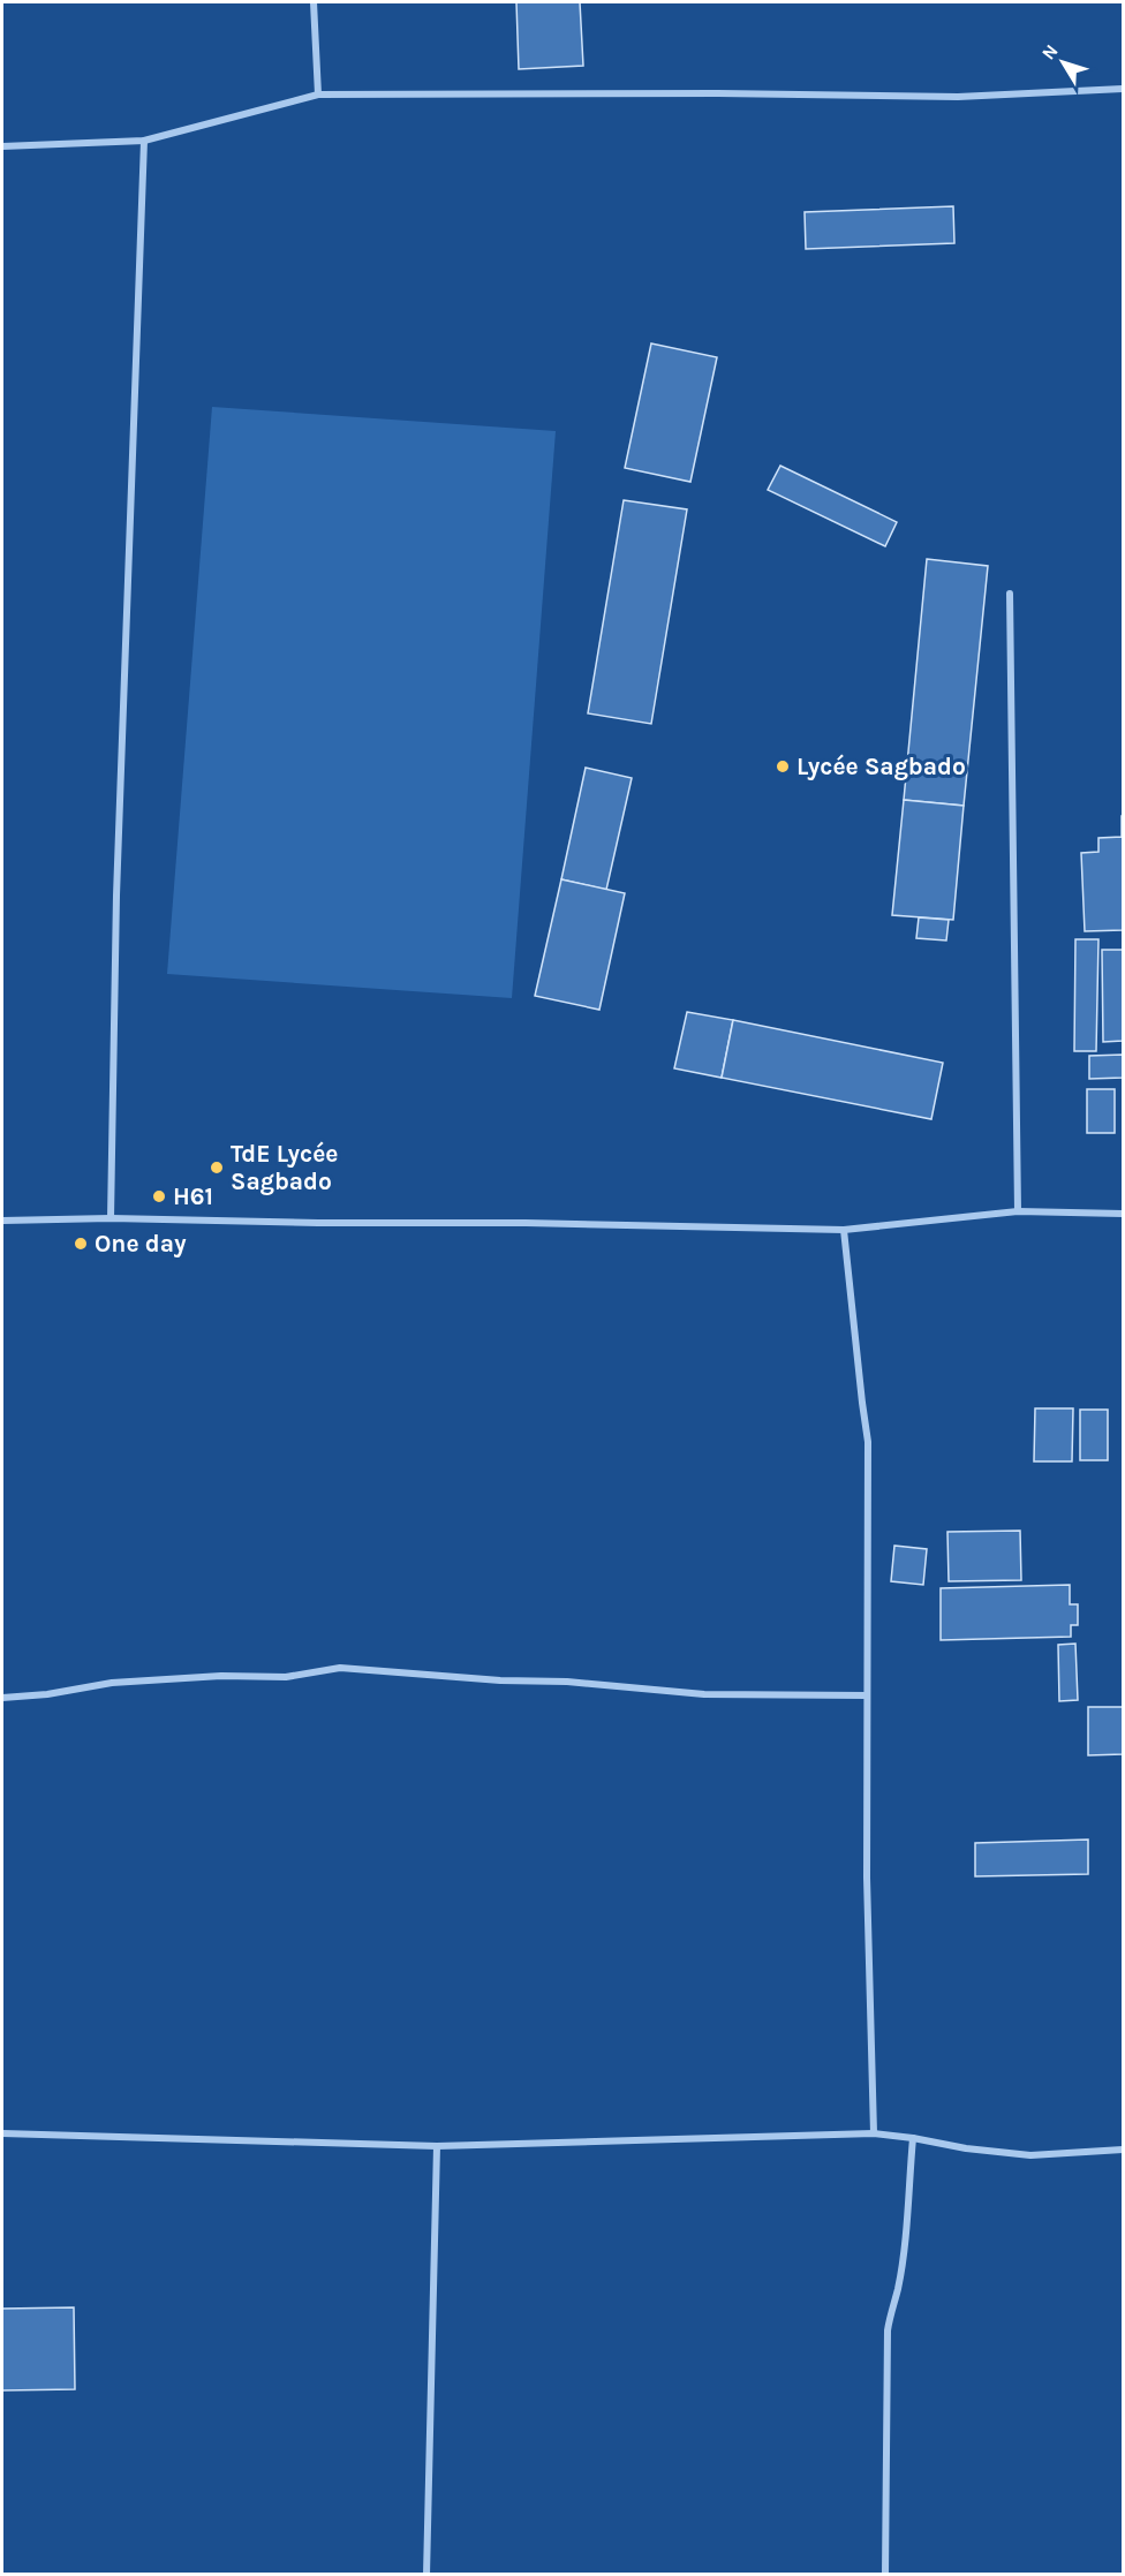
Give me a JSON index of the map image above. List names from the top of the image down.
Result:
{
  "places": [
    "Lycée Sagbado",
    "TdE Lycée Sagbado",
    "H61",
    "One day"
  ],
  "north": "top left"
}
